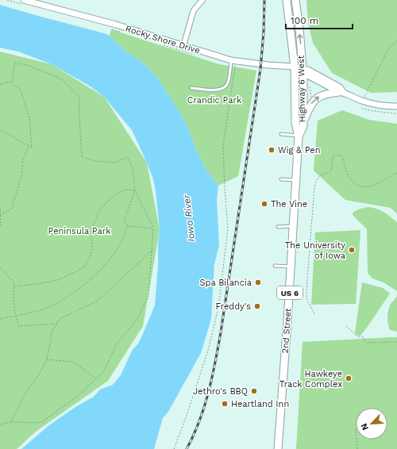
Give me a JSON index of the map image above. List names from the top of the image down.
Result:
{
  "streets": {
    "main road": ["Highway 6 West", "US 6", "2nd Street"],
    "street": ["Rocky Shore Drive"]
  },
  "crossings": [
    ["Rocky Shore Drive", "Highway 6 West"],
    ["Highway 6 West", "2nd Street"]
  ],
  "water": ["Iowa River"],
  "parks": ["Crandic Park", "Peninsula Park"],
  "places": [
    "Wig & Pen",
    "The Vine",
    "The University of Iowa",
    "Spa Bilancia",
    "Freddy's",
    "Hawkeye Track Complex",
    "Jethro's BBQ",
    "Heartland Inn"
  ],
  "scale_bar": "100 m",
  "north": "bottom left"
}
